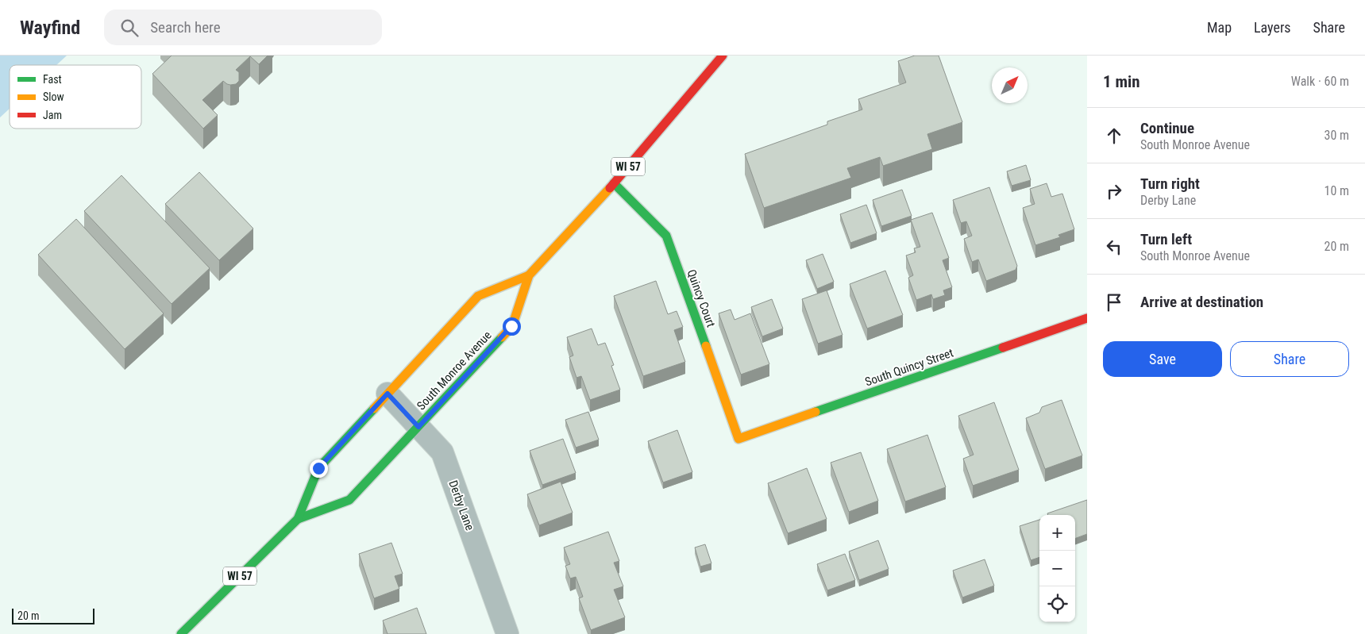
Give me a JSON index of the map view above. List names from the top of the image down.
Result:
{
  "streets": {
    "main road": [
      "WI 57",
      "Quincy Court",
      "South Quincy Street",
      "South Monroe Avenue"
    ],
    "street": ["Derby Lane"]
  },
  "crossings": [
    ["Quincy Court", "South Quincy Street"],
    ["Quincy Court", "South Monroe Avenue"],
    ["South Monroe Avenue", "Derby Lane"]
  ],
  "legend": ["Fast", "Slow", "Jam"],
  "scale_bar": "20 m",
  "north": "top right",
  "page": {
    "header": "Wayfind",
    "search": "Search here",
    "nav": ["Map", "Layers", "Share"],
    "heading": ["1 min", "Walk · 60 m"],
    "list": [
      ["Continue", "South Monroe Avenue", "30 m"],
      ["Turn right", "Derby Lane", "10 m"],
      ["Turn left", "South Monroe Avenue", "20 m"],
      "Arrive at destination"
    ],
    "buttons": ["Save", "Share"],
    "map_buttons": ["+", "−"],
    "scale": "20 m"
  }
}
